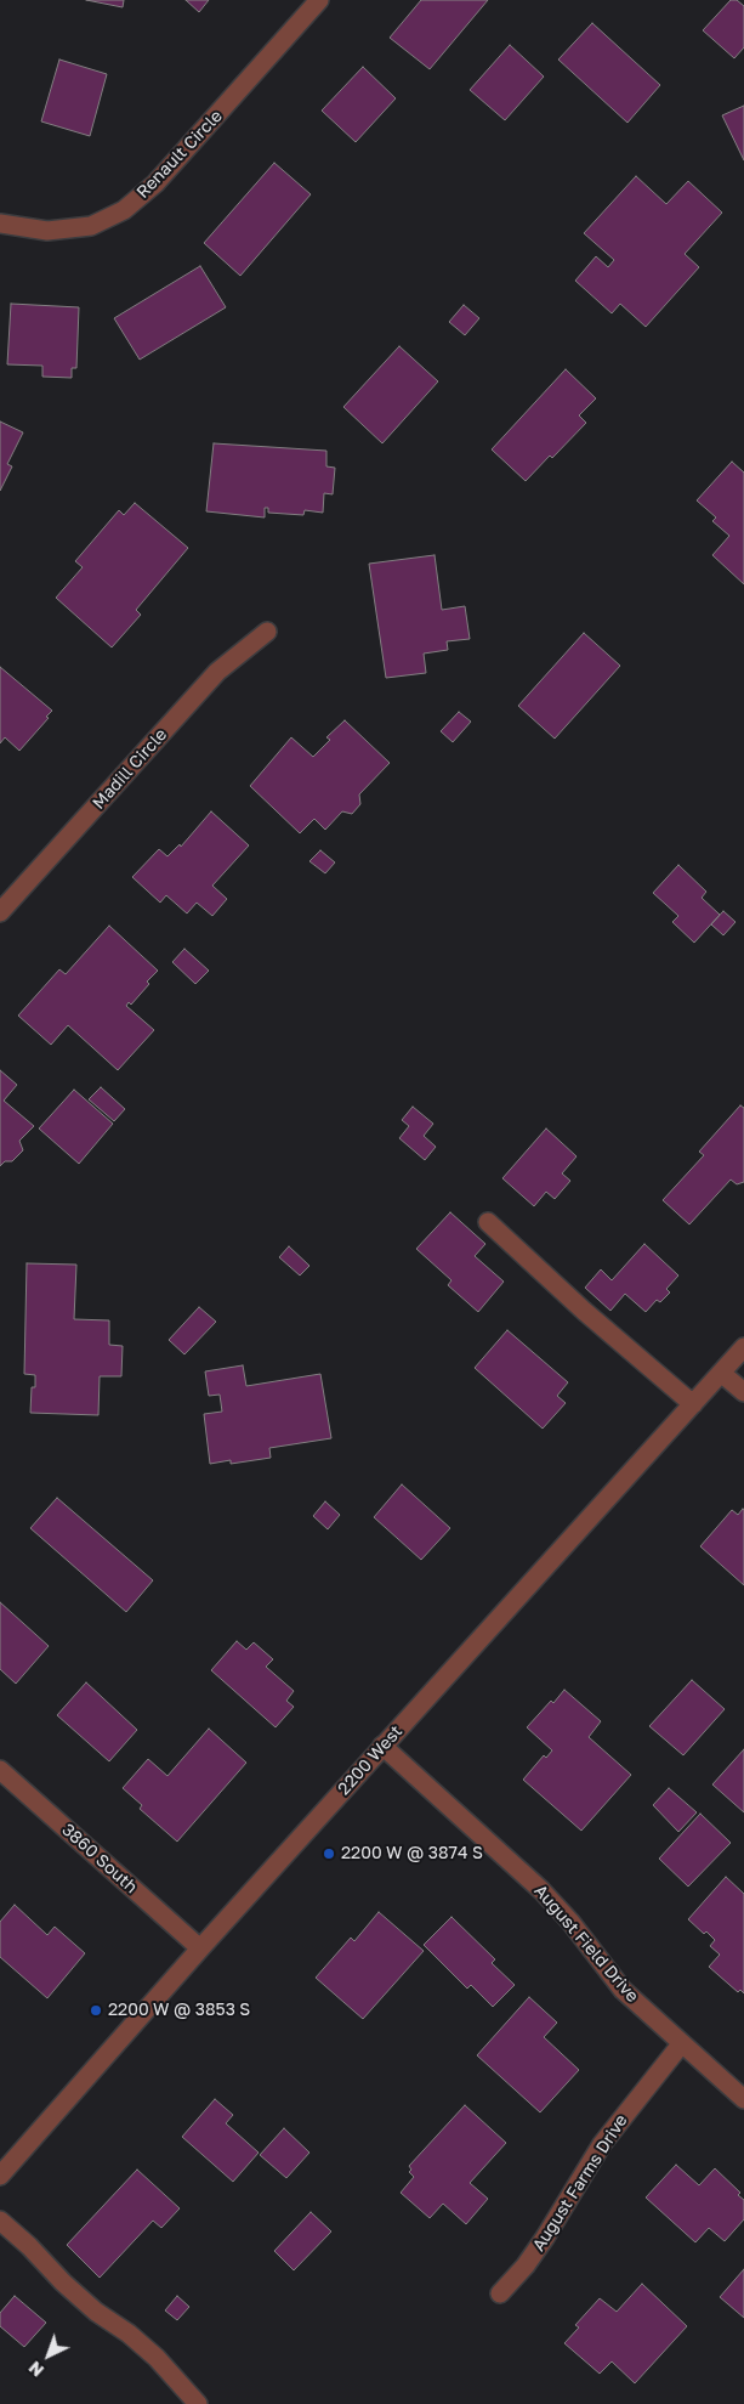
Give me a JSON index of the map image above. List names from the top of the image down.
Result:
{
  "streets": {
    "street": [
      "Renault Circle",
      "Madill Circle",
      "2200 West",
      "3860 South",
      "August Field Drive",
      "August Farms Drive"
    ]
  },
  "crossings": [
    ["2200 West", "3860 South"],
    ["2200 West", "August Field Drive"],
    ["August Field Drive", "August Farms Drive"]
  ],
  "places": ["2200 W @ 3874 S", "2200 W @ 3853 S"],
  "north": "bottom left"
}
